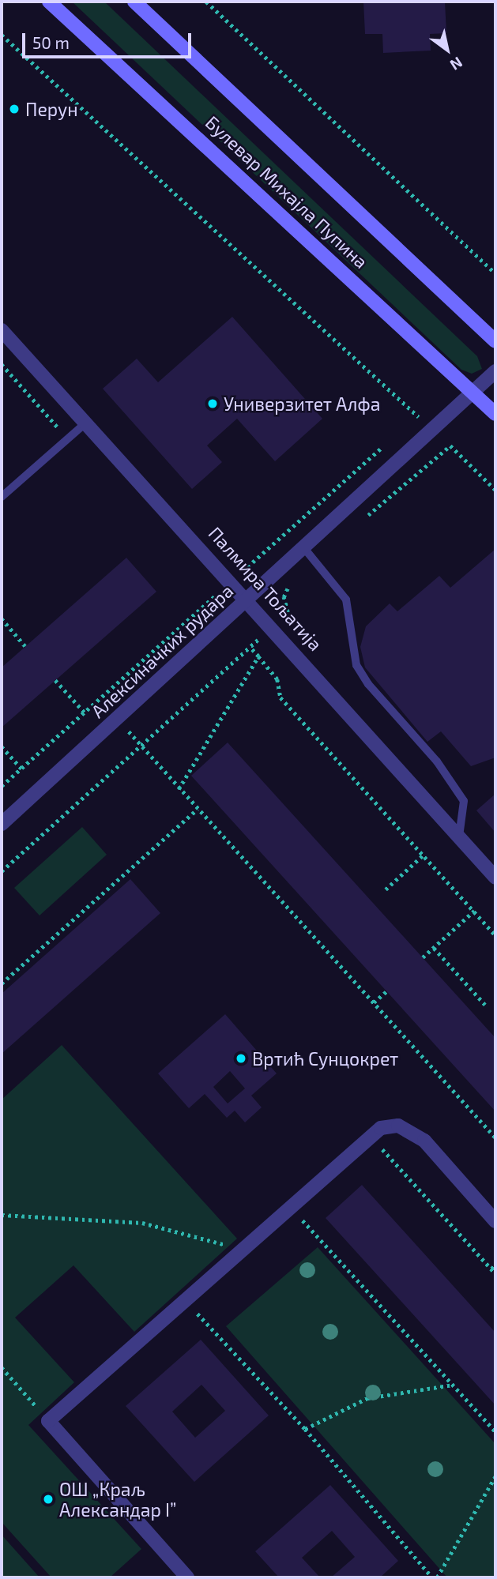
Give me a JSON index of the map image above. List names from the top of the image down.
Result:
{
  "streets": {
    "main road": ["Булевар Михајла Пупина"],
    "street": ["Палмира Тољатија", "Алексиначких рудара"]
  },
  "crossings": [
    ["Булевар Михајла Пупина", "Алексиначких рудара"],
    ["Палмира Тољатија", "Алексиначких рудара"]
  ],
  "places": [
    "Перун",
    "Универзитет Алфа",
    "Вртић Сунцокрет",
    "ОШ „Краљ Александар I”"
  ],
  "scale_bar": "50 m",
  "north": "bottom right"
}
